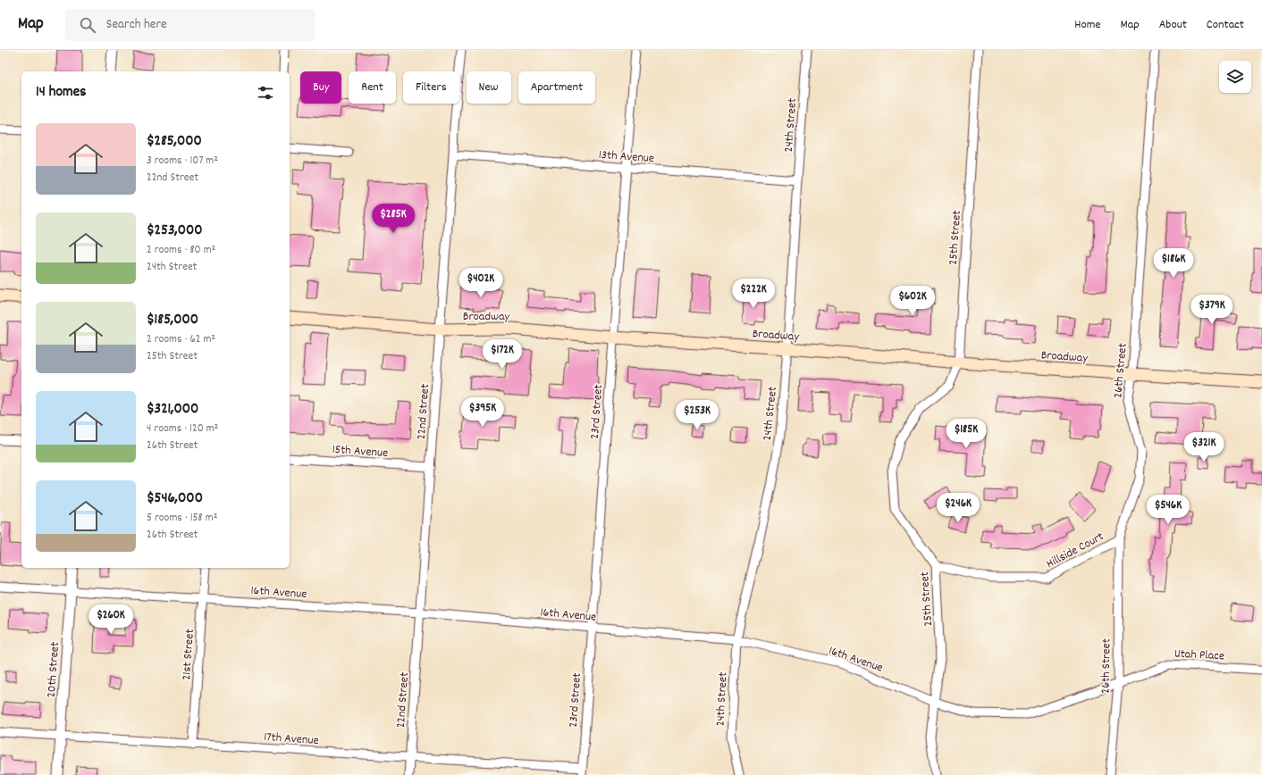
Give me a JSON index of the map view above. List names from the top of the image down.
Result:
{
  "streets": {
    "main road": ["Broadway"],
    "street": [
      "24th Street",
      "13th Avenue",
      "25th Street",
      "26th Street",
      "22nd Street",
      "23rd Street",
      "15th Avenue",
      "Hillside Court",
      "16th Avenue",
      "Utah Place",
      "21st Street",
      "20th Street",
      "17th Avenue"
    ]
  },
  "crossings": [
    ["24th Street", "13th Avenue"],
    ["24th Street", "Broadway"],
    ["24th Street", "16th Avenue"],
    ["13th Avenue", "22nd Street"],
    ["13th Avenue", "23rd Street"],
    ["25th Street", "Broadway"],
    ["25th Street", "Hillside Court"],
    ["25th Street", "16th Avenue"],
    ["Broadway", "26th Street"],
    ["Broadway", "22nd Street"],
    ["Broadway", "23rd Street"],
    ["26th Street", "Hillside Court"],
    ["26th Street", "16th Avenue"],
    ["26th Street", "Utah Place"],
    ["22nd Street", "15th Avenue"],
    ["22nd Street", "16th Avenue"],
    ["22nd Street", "17th Avenue"],
    ["23rd Street", "16th Avenue"],
    ["23rd Street", "17th Avenue"],
    ["16th Avenue", "Utah Place"],
    ["16th Avenue", "21st Street"],
    ["16th Avenue", "20th Street"],
    ["21st Street", "17th Avenue"],
    ["20th Street", "17th Avenue"]
  ],
  "page": {
    "header": "Map",
    "search": "Search here",
    "nav": [
      "Home",
      "Map",
      "About",
      "Contact"
    ],
    "chip": [
      "Buy",
      "Rent",
      "Filters",
      "New",
      "Apartment"
    ],
    "heading": "14 homes",
    "list": [
      {
        "name": "$285,000",
        "note": "3 rooms · 107 m² · 22nd Street"
      },
      {
        "name": "$253,000",
        "note": "2 rooms · 80 m² · 24th Street"
      },
      {
        "name": "$185,000",
        "note": "2 rooms · 62 m² · 25th Street"
      },
      {
        "name": "$321,000",
        "note": "4 rooms · 120 m² · 26th Street"
      },
      {
        "name": "$546,000",
        "note": "5 rooms · 158 m² · 26th Street"
      }
    ],
    "price": [
      "$285K",
      "$186K",
      "$402K",
      "$222K",
      "$602K",
      "$379K",
      "$172K",
      "$395K",
      "$253K",
      "$185K",
      "$321K",
      "$246K",
      "$546K",
      "$260K"
    ]
  }
}
